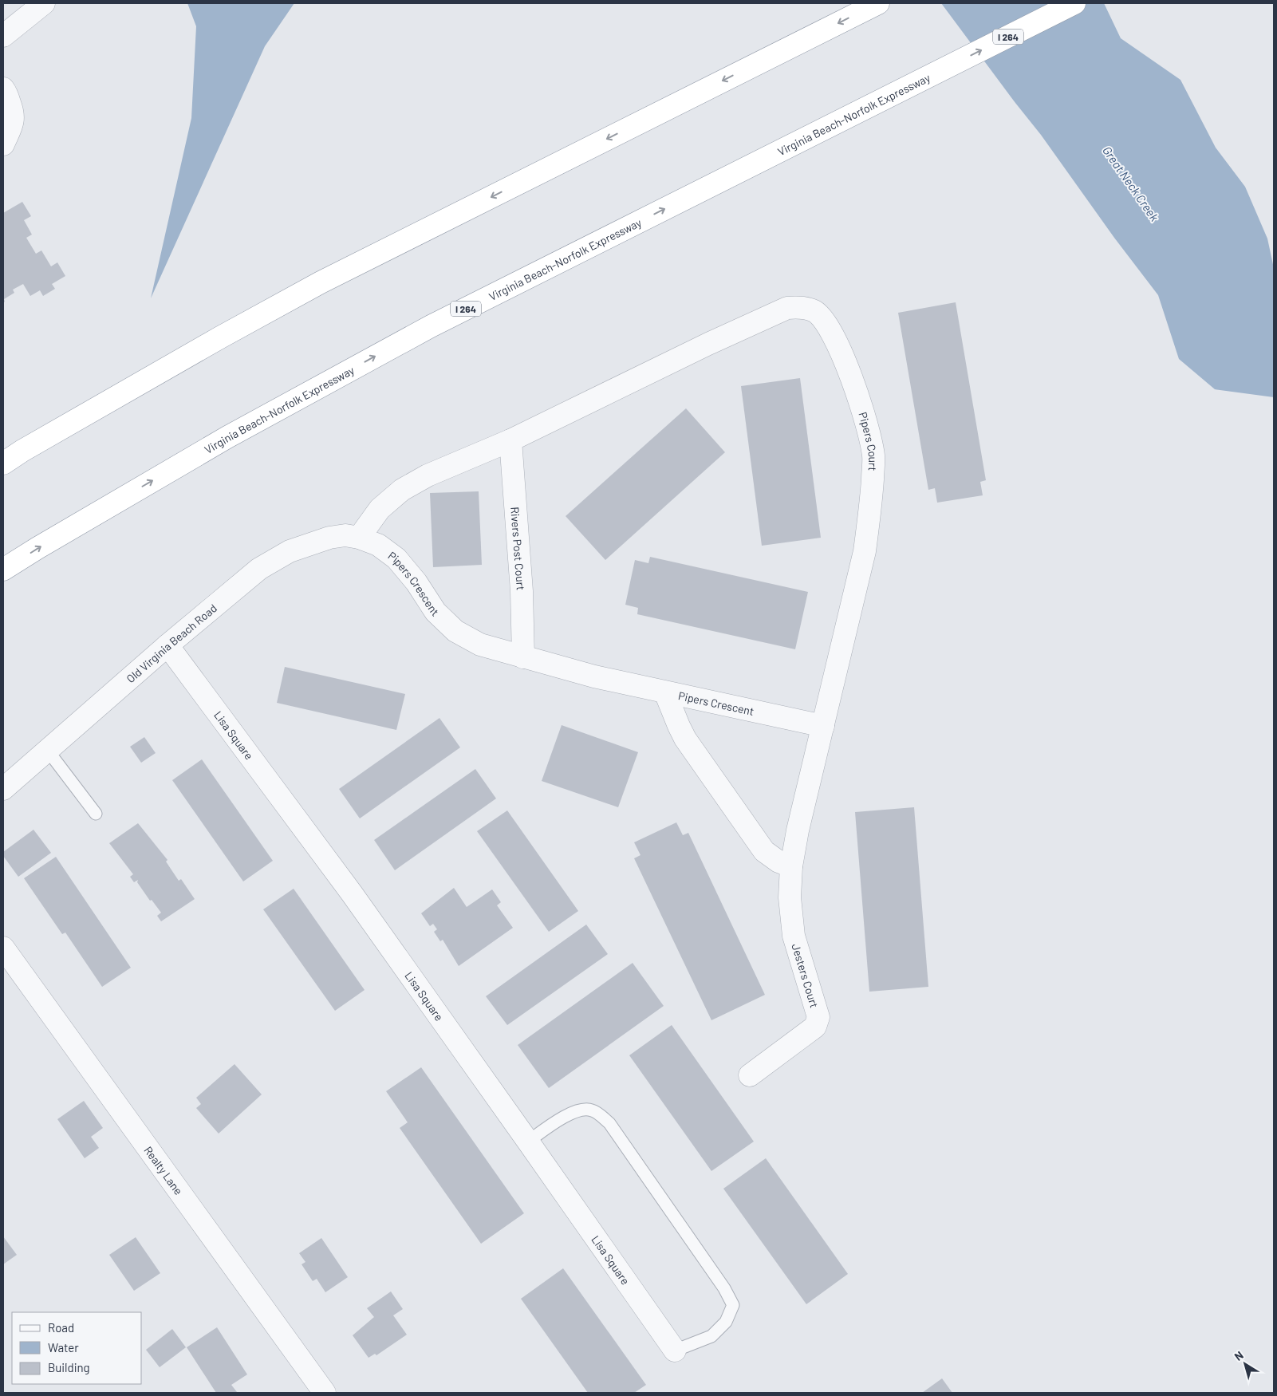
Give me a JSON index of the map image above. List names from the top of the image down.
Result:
{
  "streets": {
    "highway": ["I 264", "Virginia Beach-Norfolk Expressway"],
    "street": [
      "Pipers Court",
      "Rivers Post Court",
      "Pipers Crescent",
      "Old Virginia Beach Road",
      "Lisa Square",
      "Jesters Court",
      "Realty Lane"
    ]
  },
  "crossings": [
    ["Pipers Court", "Rivers Post Court"],
    ["Pipers Court", "Pipers Crescent"],
    ["Pipers Court", "Jesters Court"],
    ["Rivers Post Court", "Pipers Crescent"],
    ["Pipers Crescent", "Old Virginia Beach Road"],
    ["Pipers Crescent", "Jesters Court"],
    ["Old Virginia Beach Road", "Lisa Square"]
  ],
  "water": ["Great Neck Creek"],
  "legend": ["Road", "Water", "Building"],
  "north": "top left"
}
